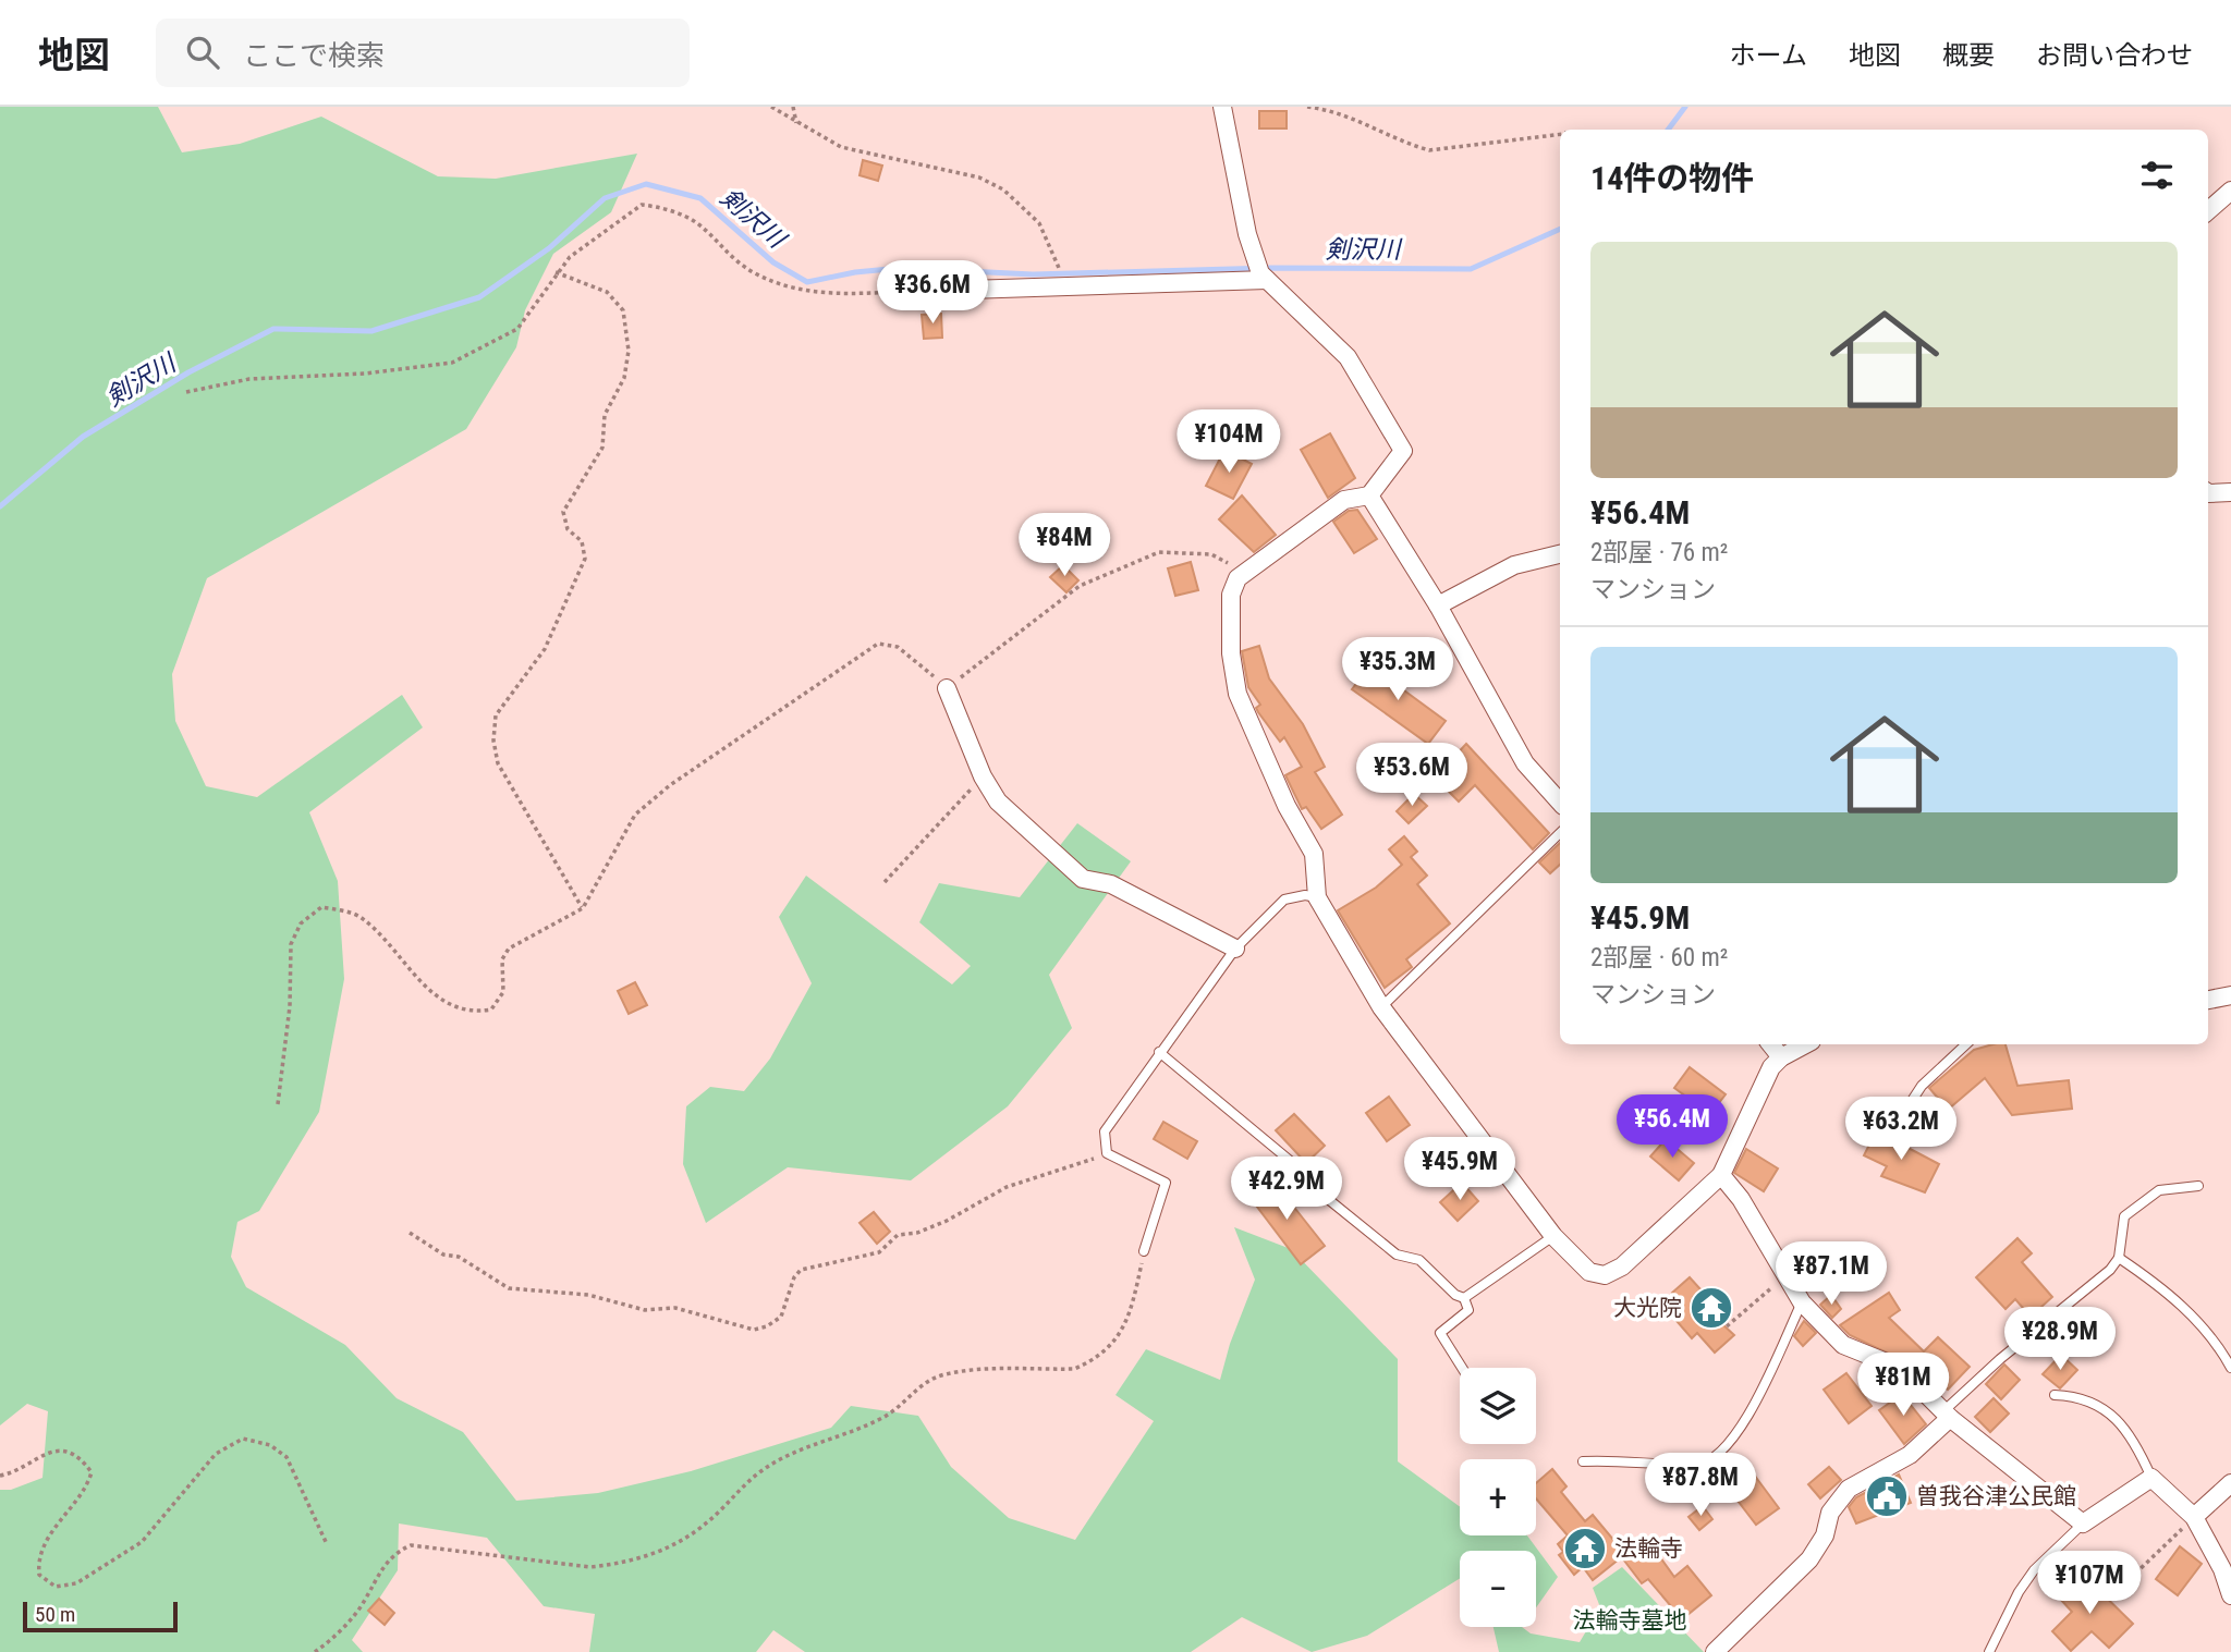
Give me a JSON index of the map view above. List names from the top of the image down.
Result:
{
  "water": ["剣沢川"],
  "parks": ["法輪寺墓地"],
  "places": {
    "temple": ["大光院", "法輪寺"],
    "public building": ["曽我谷津公民館"]
  },
  "scale_bar": "50 m",
  "page": {
    "header": "地図",
    "search": "ここで検索",
    "nav": [
      "ホーム",
      "地図",
      "概要",
      "お問い合わせ"
    ],
    "heading": "14件の物件",
    "list": [
      {
        "name": "¥56.4M",
        "note": "2部屋 · 76 m² · マンション"
      },
      {
        "name": "¥45.9M",
        "note": "2部屋 · 60 m² · マンション"
      }
    ],
    "price": [
      "¥36.6M",
      "¥104M",
      "¥84M",
      "¥35.3M",
      "¥53.6M",
      "¥56.4M",
      "¥63.2M",
      "¥45.9M",
      "¥42.9M",
      "¥87.1M",
      "¥28.9M",
      "¥81M",
      "¥87.8M",
      "¥107M"
    ],
    "map_buttons": ["+", "−"],
    "scale": "50 m"
  }
}
